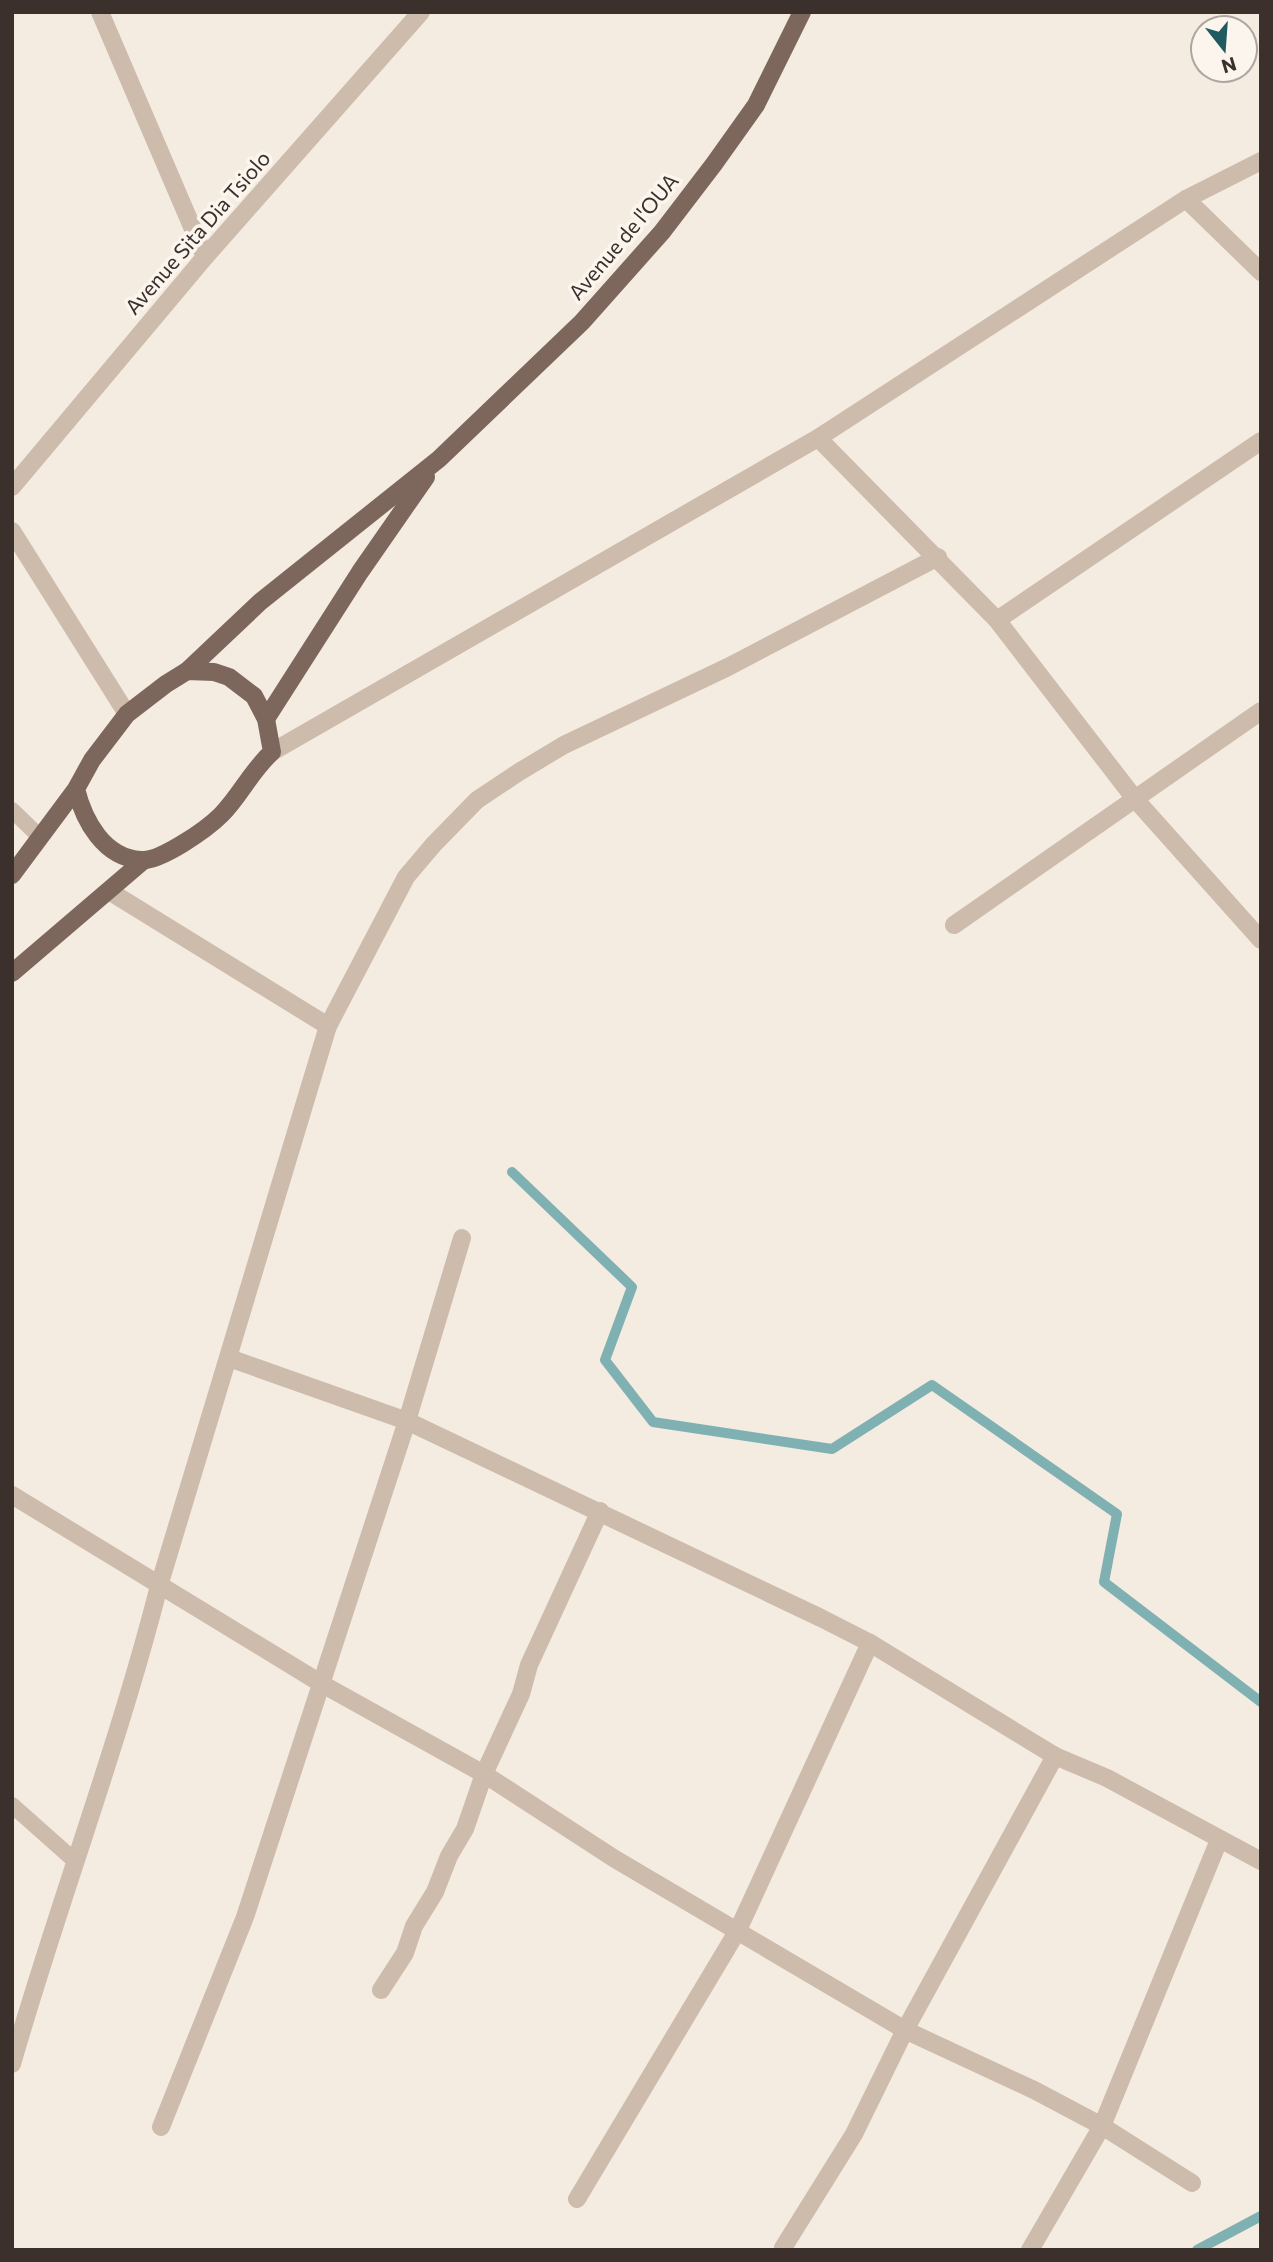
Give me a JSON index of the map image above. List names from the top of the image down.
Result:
{
  "streets": {
    "main road": ["Avenue de l'OUA"],
    "street": ["Avenue Sita Dia Tsiolo"]
  },
  "north": "bottom"
}
